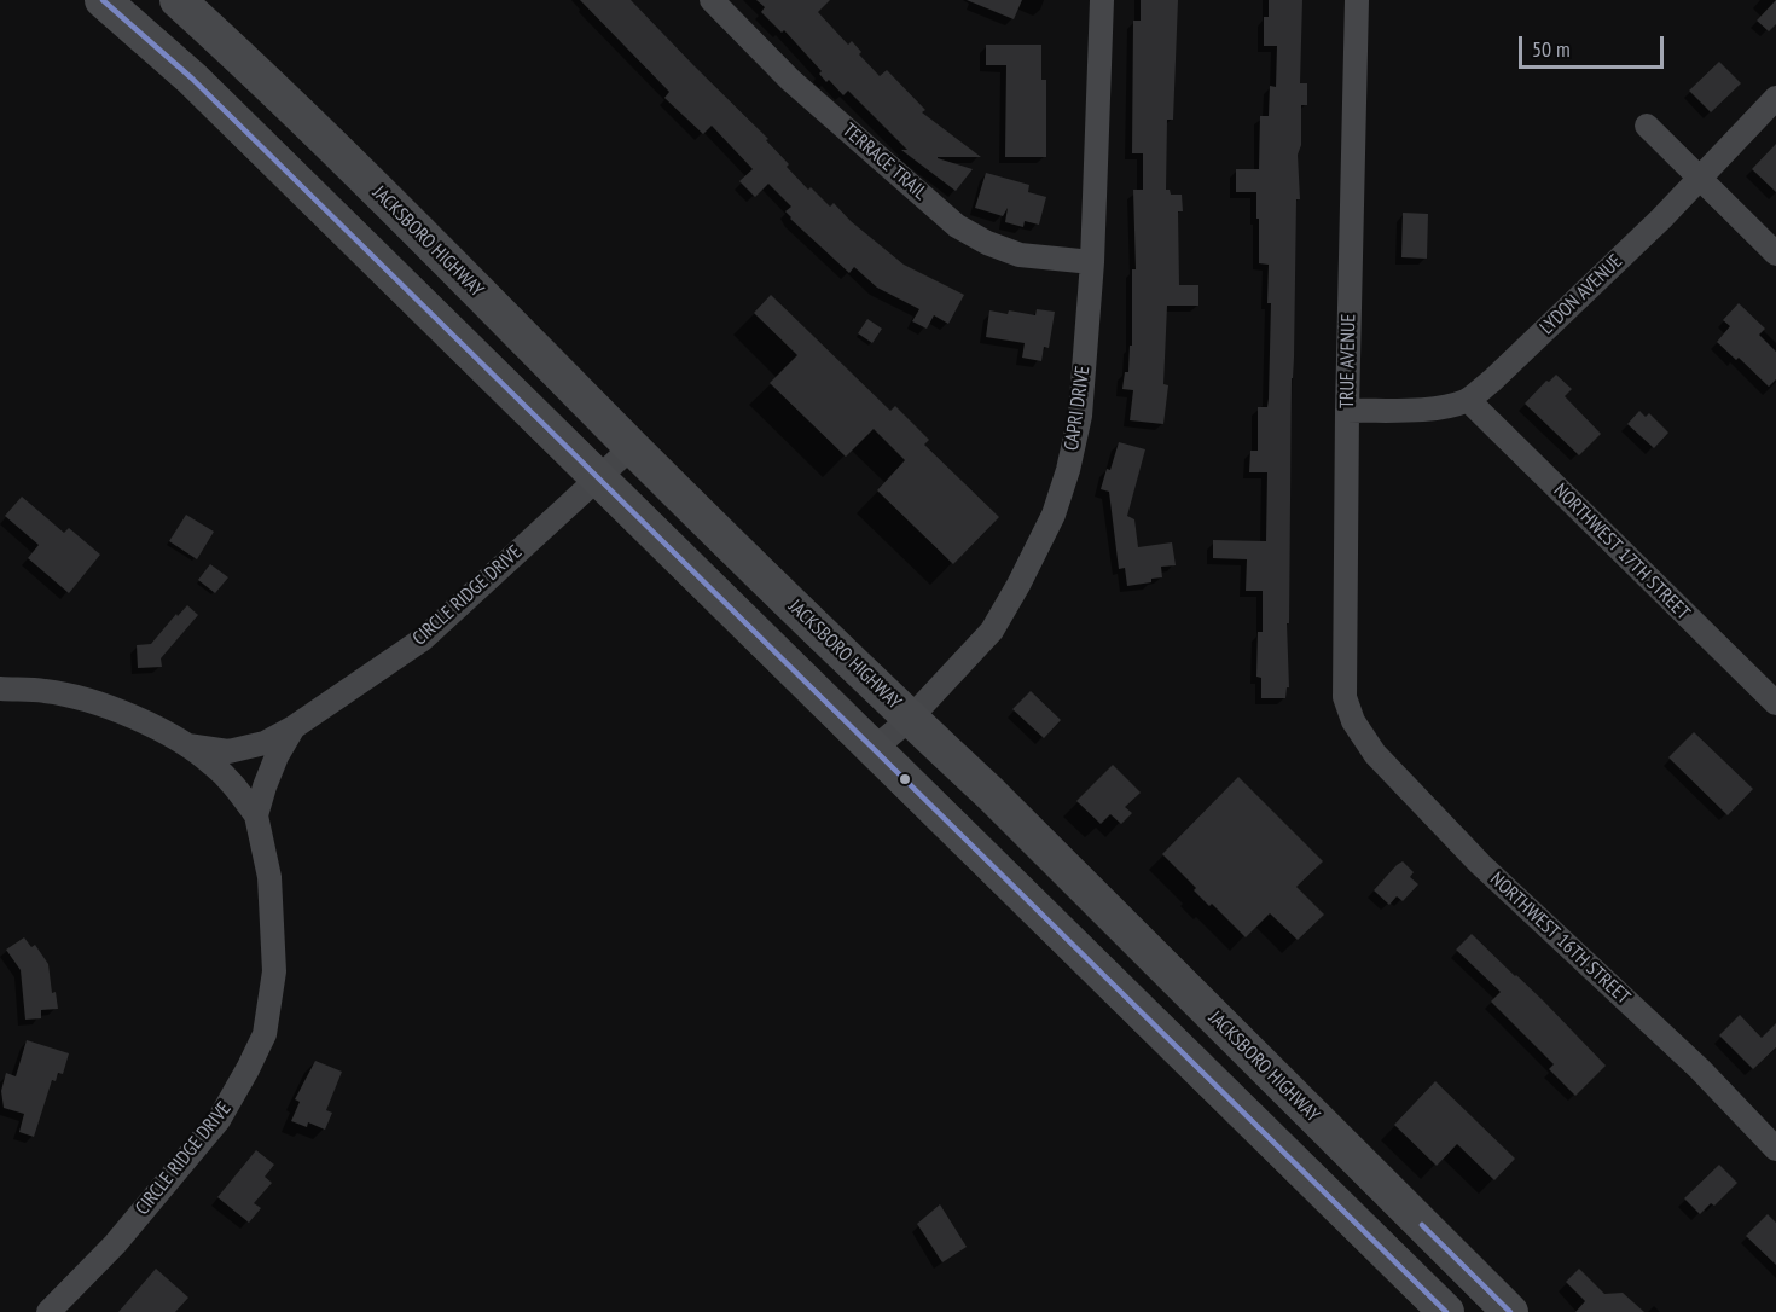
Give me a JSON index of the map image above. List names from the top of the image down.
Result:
{
  "streets": {
    "main road": ["JACKSBORO HIGHWAY"],
    "street": [
      "TERRACE TRAIL",
      "LYDON AVENUE",
      "TRUE AVENUE",
      "CAPRI DRIVE",
      "NORTHWEST 17TH STREET",
      "CIRCLE RIDGE DRIVE",
      "NORTHWEST 16TH STREET"
    ]
  },
  "crossings": [
    ["TERRACE TRAIL", "CAPRI DRIVE"],
    ["JACKSBORO HIGHWAY", "CAPRI DRIVE"],
    ["JACKSBORO HIGHWAY", "CIRCLE RIDGE DRIVE"],
    ["LYDON AVENUE", "TRUE AVENUE"],
    ["LYDON AVENUE", "NORTHWEST 17TH STREET"],
    ["TRUE AVENUE", "NORTHWEST 16TH STREET"]
  ],
  "scale_bar": "50 m"
}
